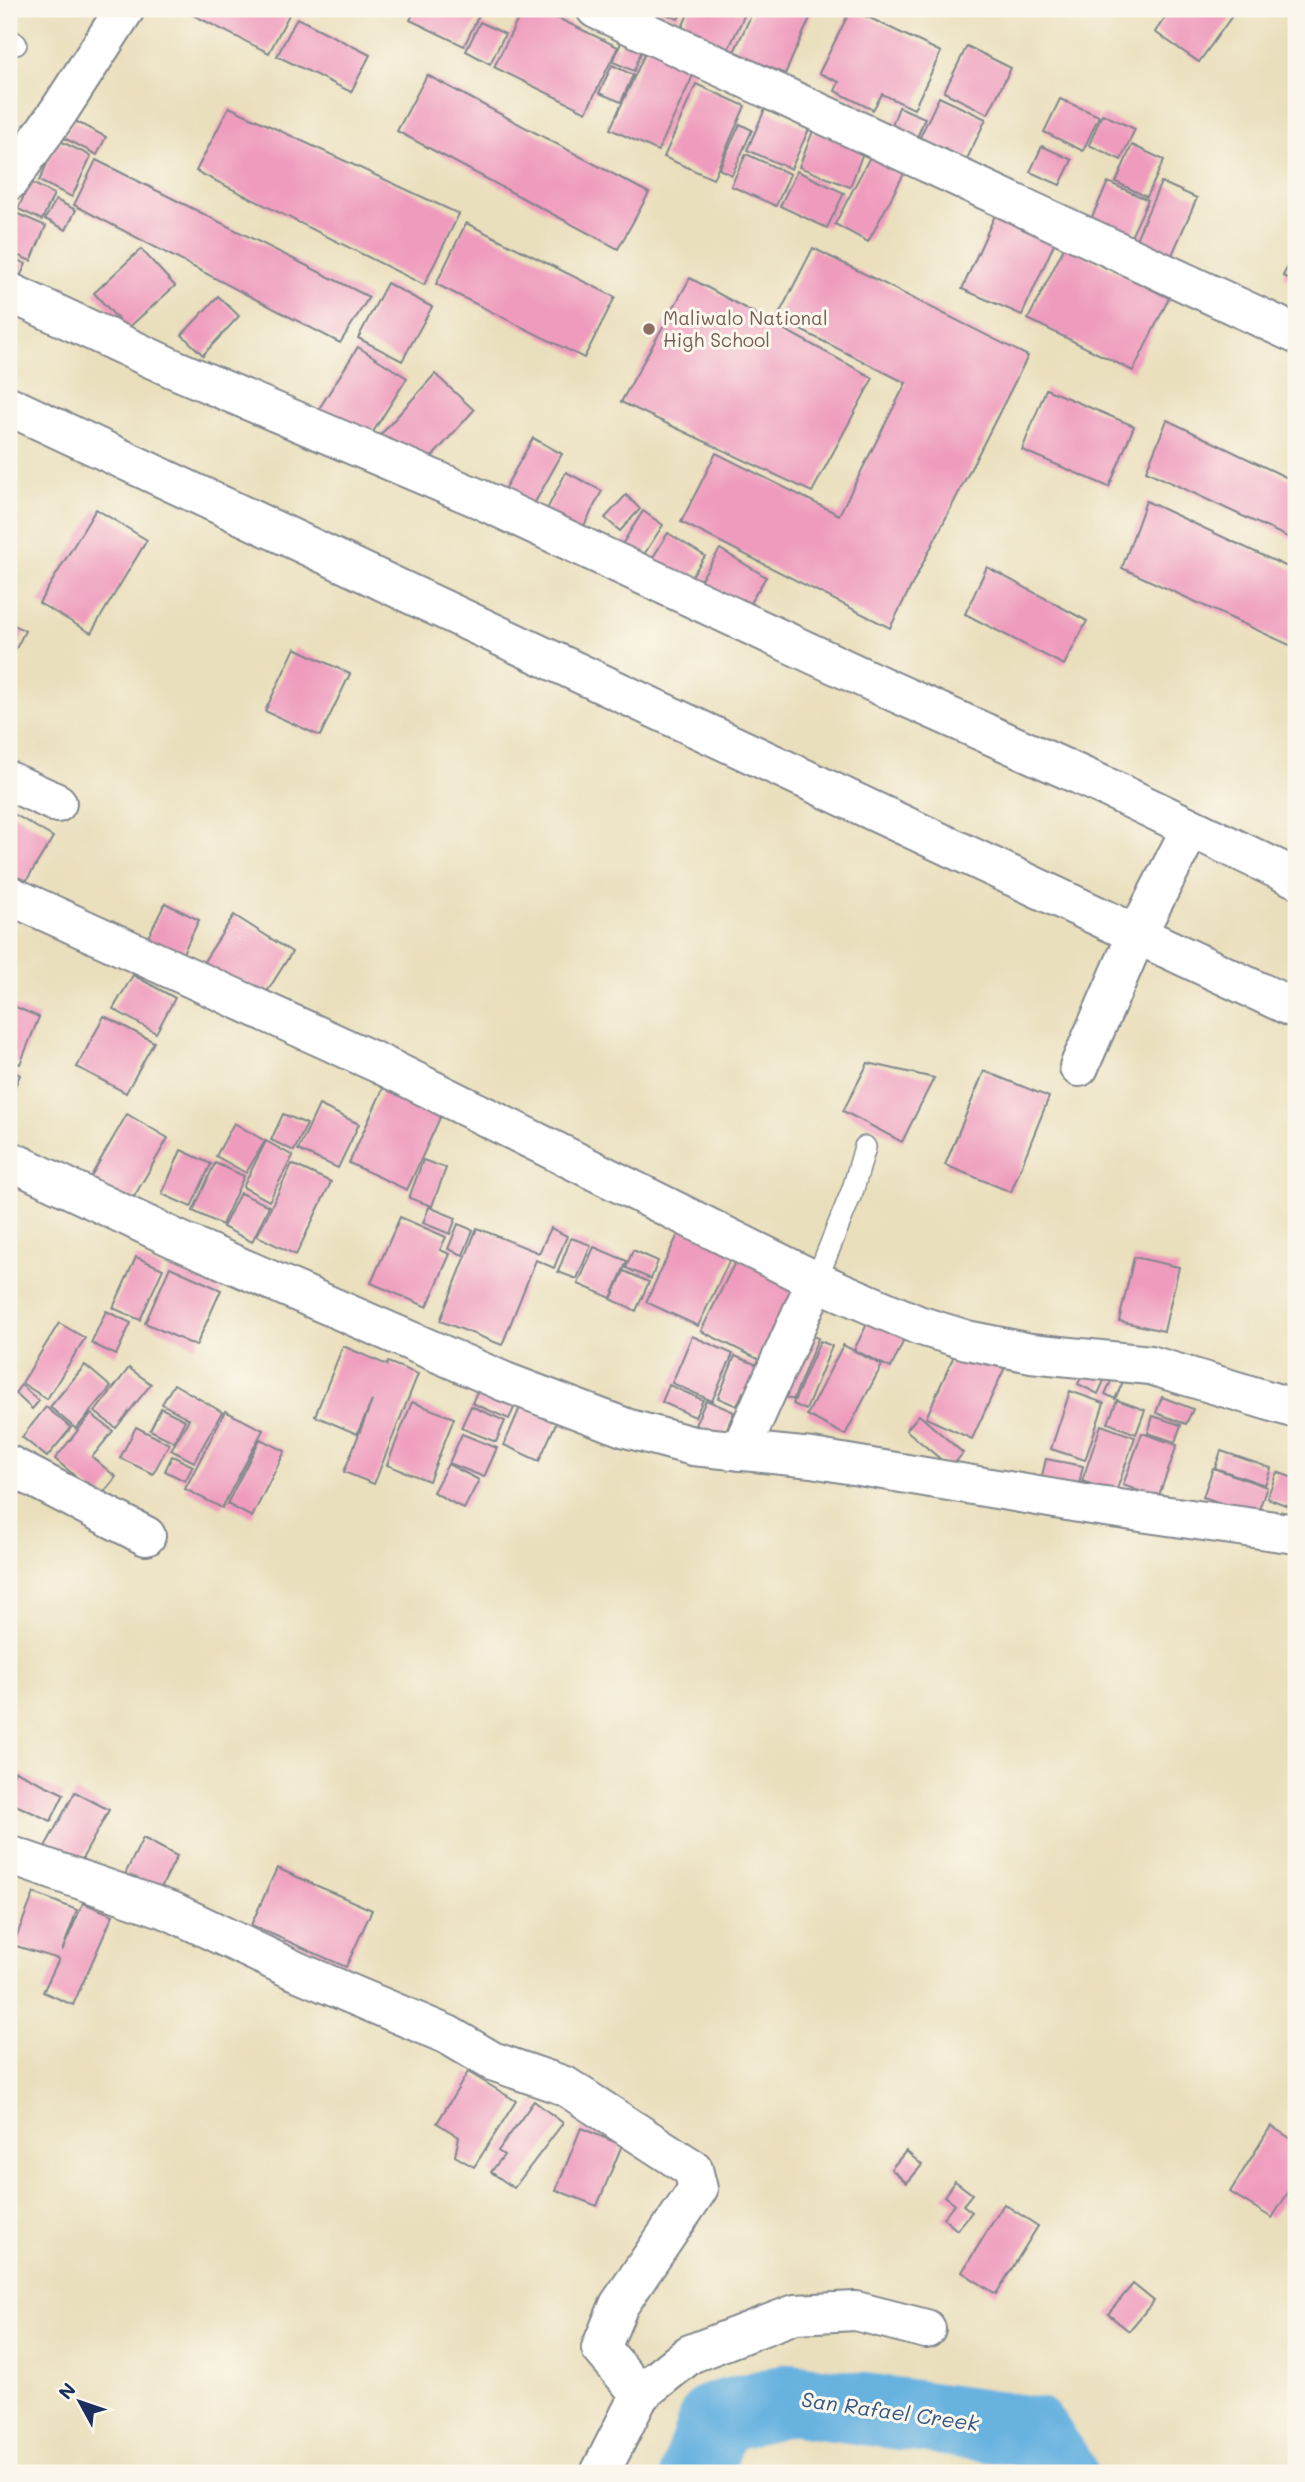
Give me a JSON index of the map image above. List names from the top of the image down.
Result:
{
  "water": ["San Rafael Creek"],
  "places": ["Maliwalo National High School"],
  "north": "top left"
}
